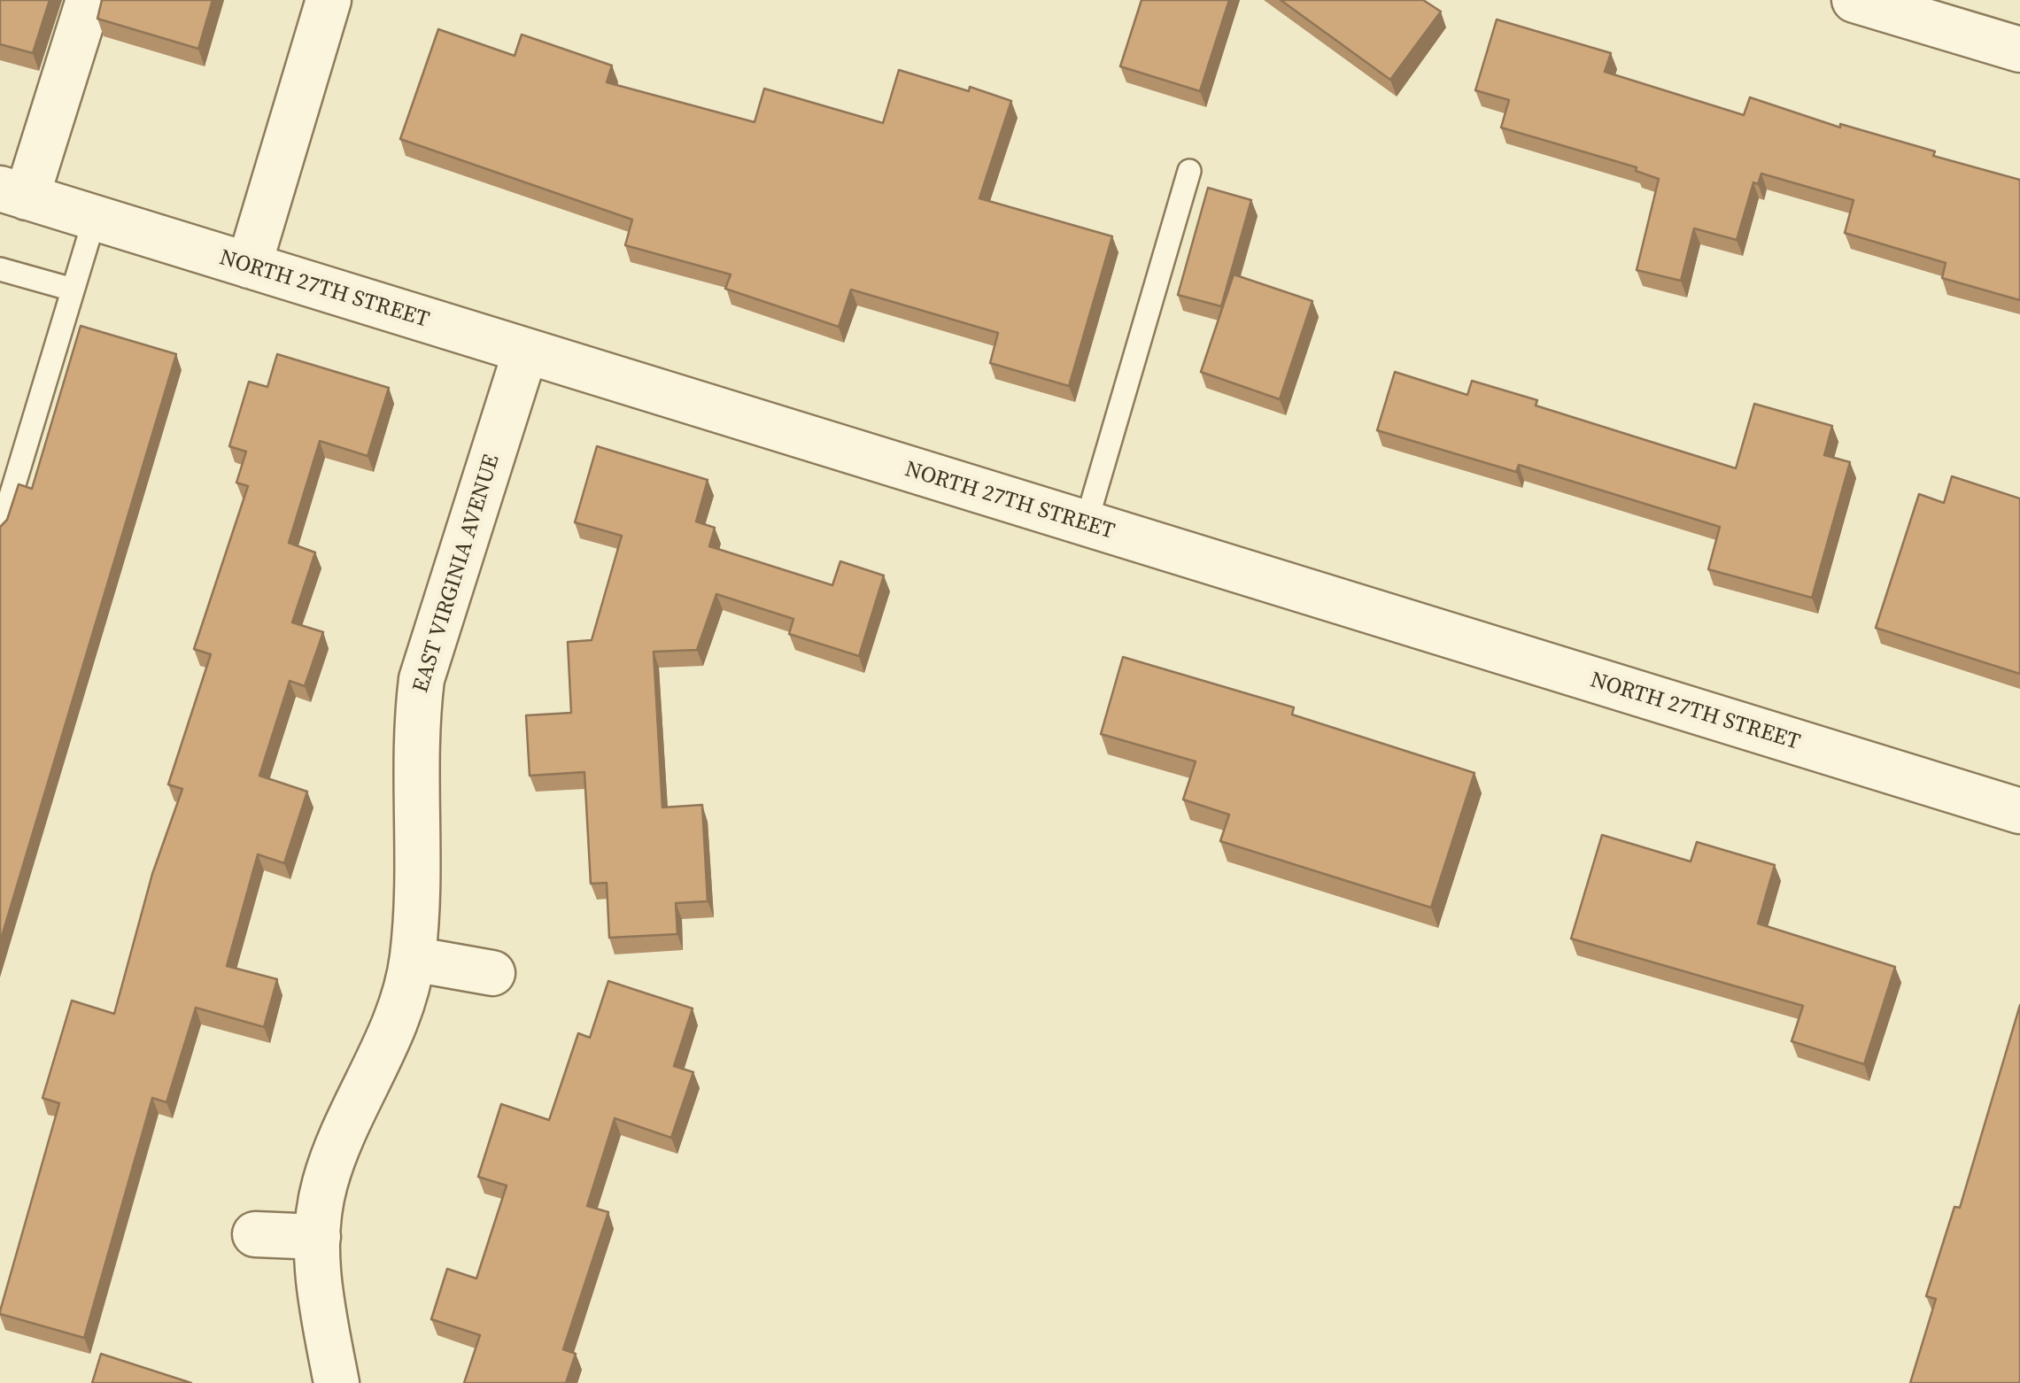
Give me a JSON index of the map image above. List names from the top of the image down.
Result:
{
  "streets": {
    "street": ["NORTH 27TH STREET", "EAST VIRGINIA AVENUE"]
  },
  "crossings": [
    ["NORTH 27TH STREET", "EAST VIRGINIA AVENUE"]
  ]
}
